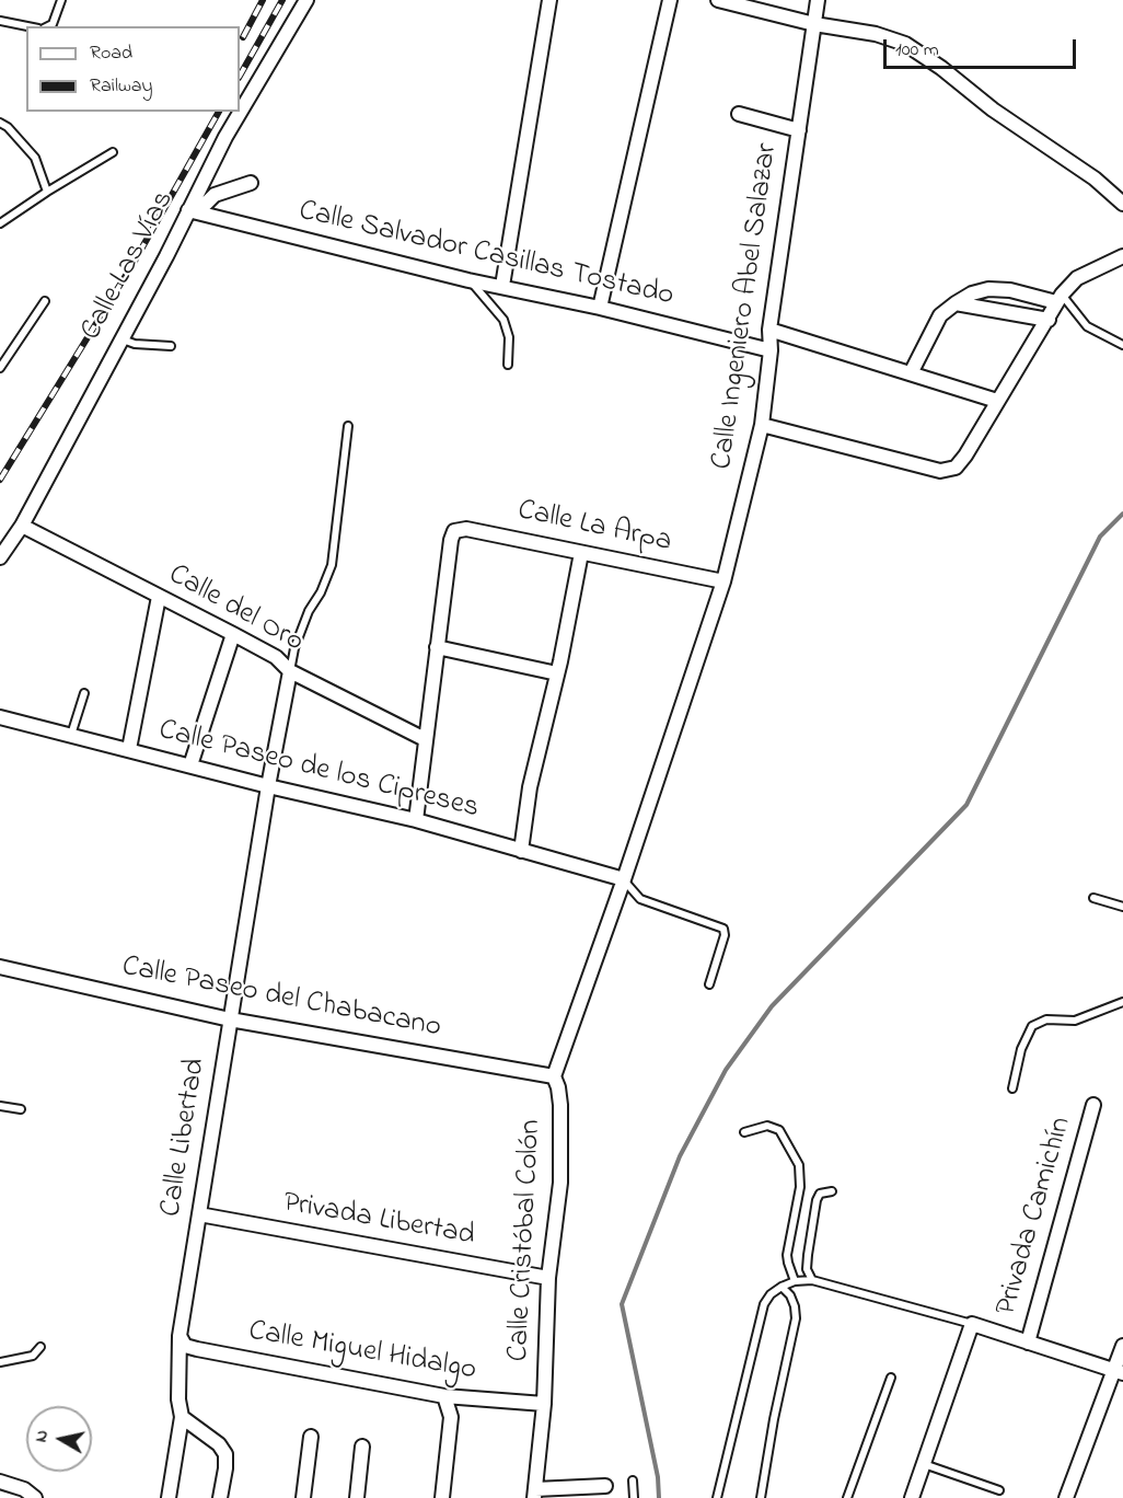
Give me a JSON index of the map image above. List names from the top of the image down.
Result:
{
  "streets": {
    "street": [
      "Calle Salvador Casillas Tostado",
      "Calle Las Vías",
      "Calle Ingeniero Abel Salazar",
      "Calle La Arpa",
      "Calle del Oro",
      "Calle Paseo de los Cipreses",
      "Calle Paseo del Chabacano",
      "Calle Libertad",
      "Privada Camichín",
      "Privada Libertad",
      "Calle Cristóbal Colón",
      "Calle Miguel Hidalgo"
    ]
  },
  "crossings": [
    ["Calle Salvador Casillas Tostado", "Calle Las Vías"],
    ["Calle Salvador Casillas Tostado", "Calle Ingeniero Abel Salazar"],
    ["Calle Las Vías", "Calle del Oro"],
    ["Calle Ingeniero Abel Salazar", "Calle La Arpa"],
    ["Calle Ingeniero Abel Salazar", "Calle Paseo de los Cipreses"],
    ["Calle Ingeniero Abel Salazar", "Calle Cristóbal Colón"],
    ["Calle del Oro", "Calle Libertad"],
    ["Calle Paseo de los Cipreses", "Calle Libertad"],
    ["Calle Paseo de los Cipreses", "Calle Cristóbal Colón"],
    ["Calle Paseo del Chabacano", "Calle Libertad"],
    ["Calle Paseo del Chabacano", "Calle Cristóbal Colón"],
    ["Calle Libertad", "Privada Libertad"],
    ["Calle Libertad", "Calle Miguel Hidalgo"],
    ["Privada Libertad", "Calle Cristóbal Colón"],
    ["Calle Cristóbal Colón", "Calle Miguel Hidalgo"]
  ],
  "legend": ["Road", "Railway"],
  "scale_bar": "100 m",
  "north": "left"
}
